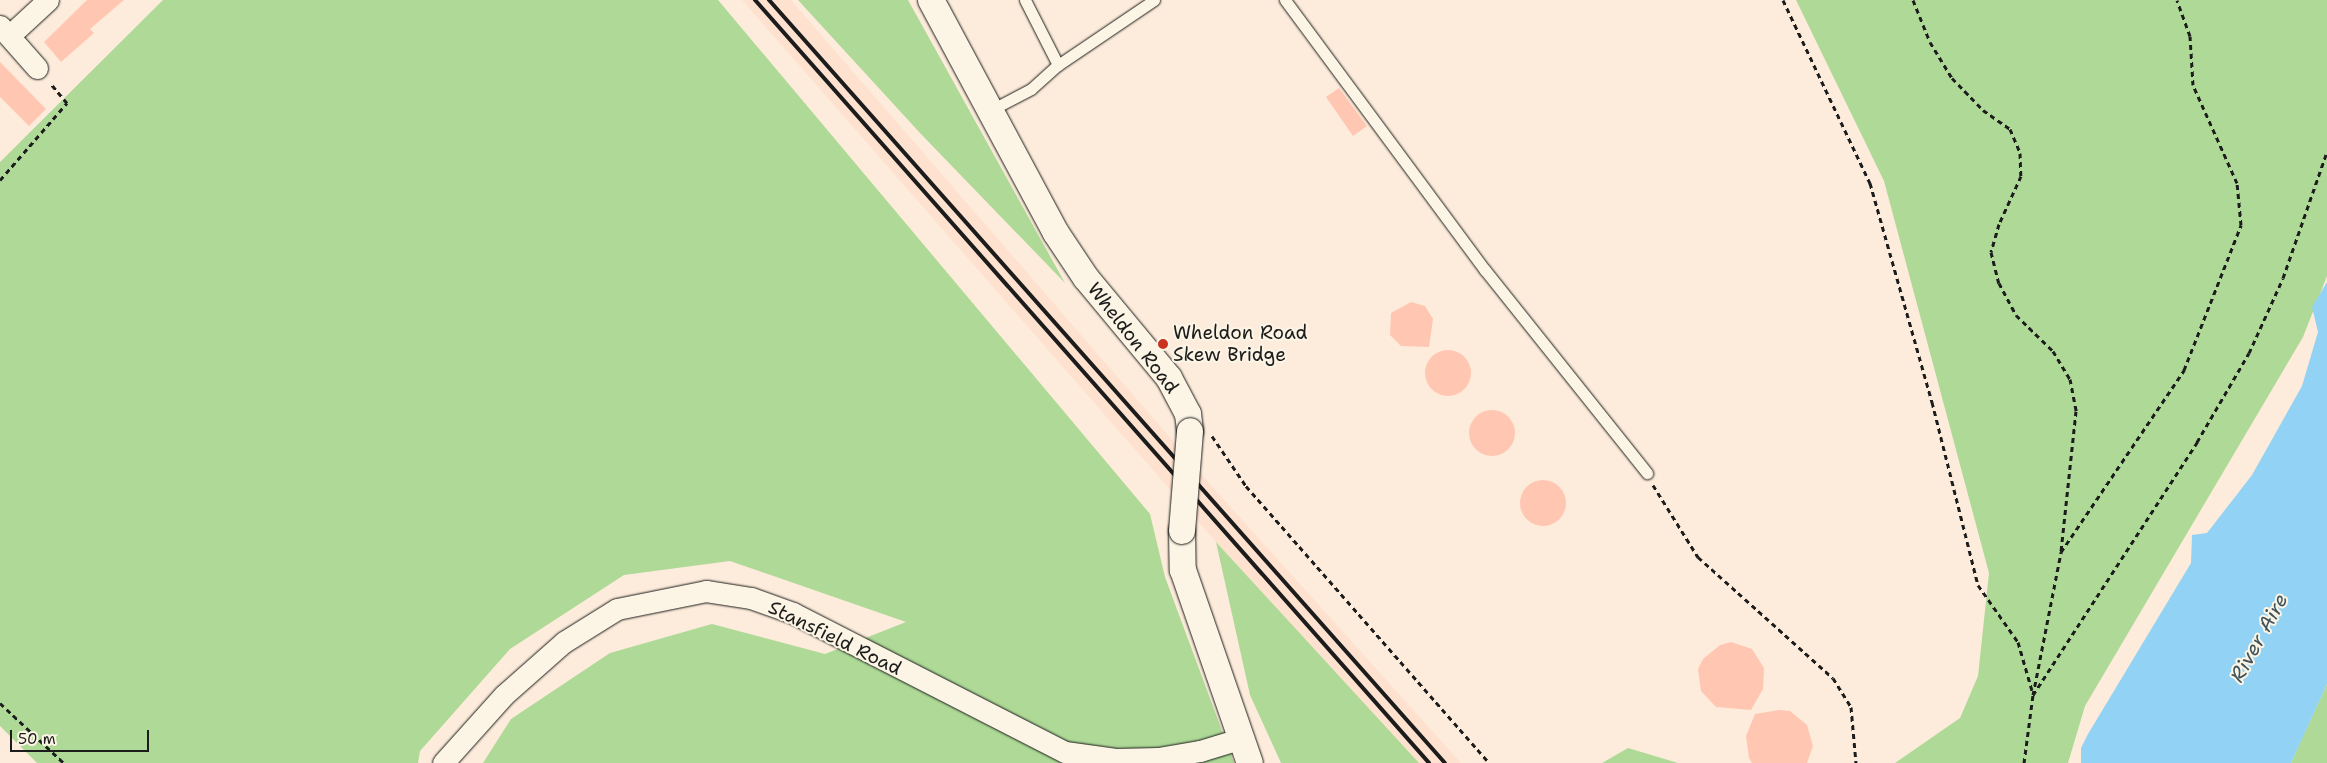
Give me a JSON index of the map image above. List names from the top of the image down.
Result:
{
  "streets": {
    "street": ["Wheldon Road", "Stansfield Road"]
  },
  "crossings": [
    ["Wheldon Road", "Stansfield Road"]
  ],
  "water": ["River Aire"],
  "places": ["Wheldon Road Skew Bridge"],
  "scale_bar": "50 m"
}
